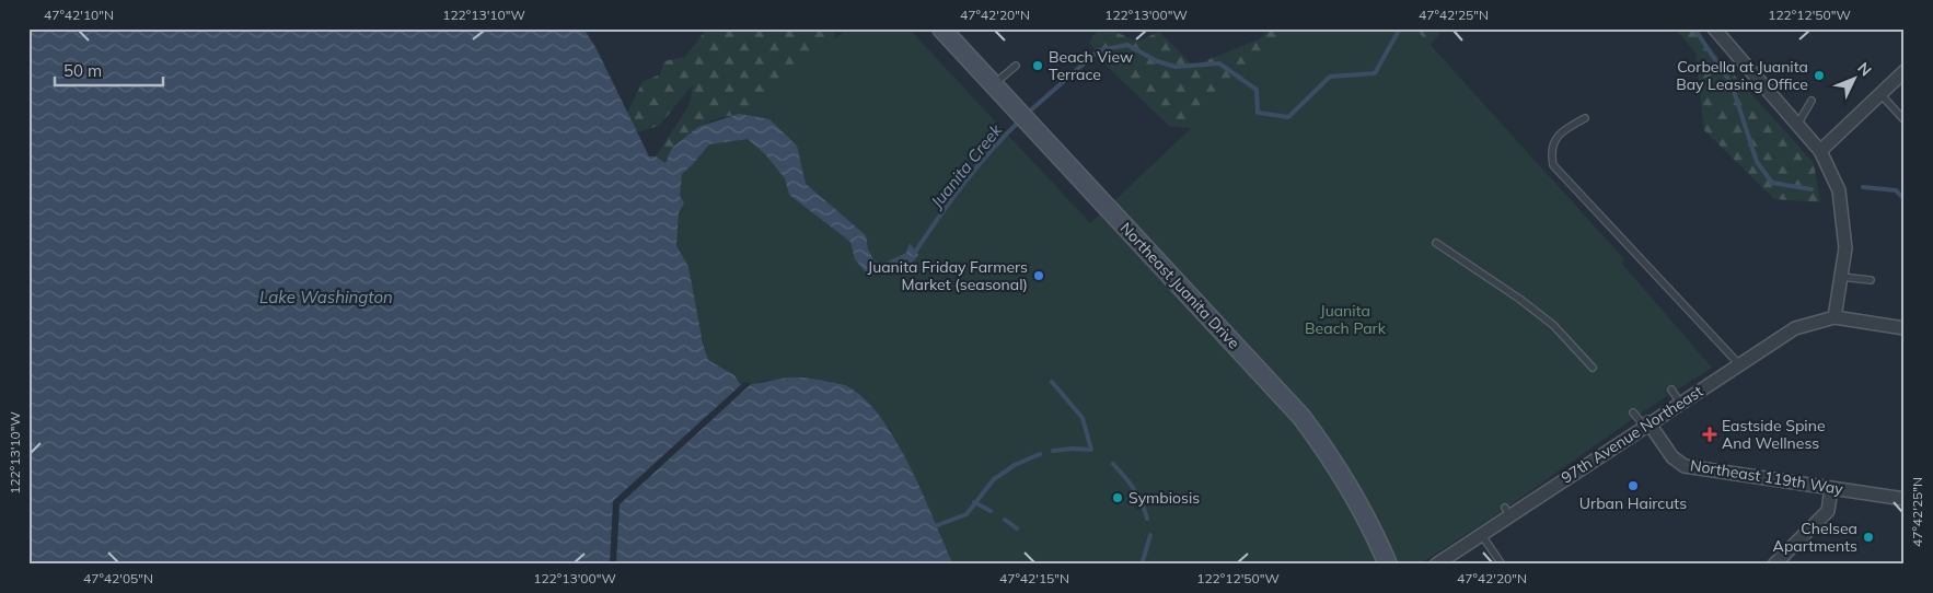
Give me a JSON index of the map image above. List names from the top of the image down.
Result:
{
  "streets": {
    "main road": ["Northeast Juanita Drive"],
    "street": ["97th Avenue Northeast", "Northeast 119th Way"]
  },
  "crossings": [
    ["97th Avenue Northeast", "Northeast 119th Way"]
  ],
  "water": ["Juanita Creek", "Lake Washington"],
  "parks": ["Juanita Beach Park"],
  "places": {
    "other": [
      "Beach View Terrace",
      "Corbella at Juanita Bay Leasing Office",
      "Juanita Friday Farmers Market (seasonal)",
      "Urban Haircuts",
      "Symbiosis",
      "Chelsea Apartments"
    ],
    "health": ["Eastside Spine And Wellness"]
  },
  "scale_bar": "50 m",
  "north": "top right",
  "coordinates": [
    "47°42'10\"N",
    "122°13'10\"W",
    "47°42'20\"N",
    "122°13'00\"W",
    "47°42'25\"N",
    "122°12'50\"W",
    "47°42'05\"N",
    "47°42'15\"N"
  ]
}
